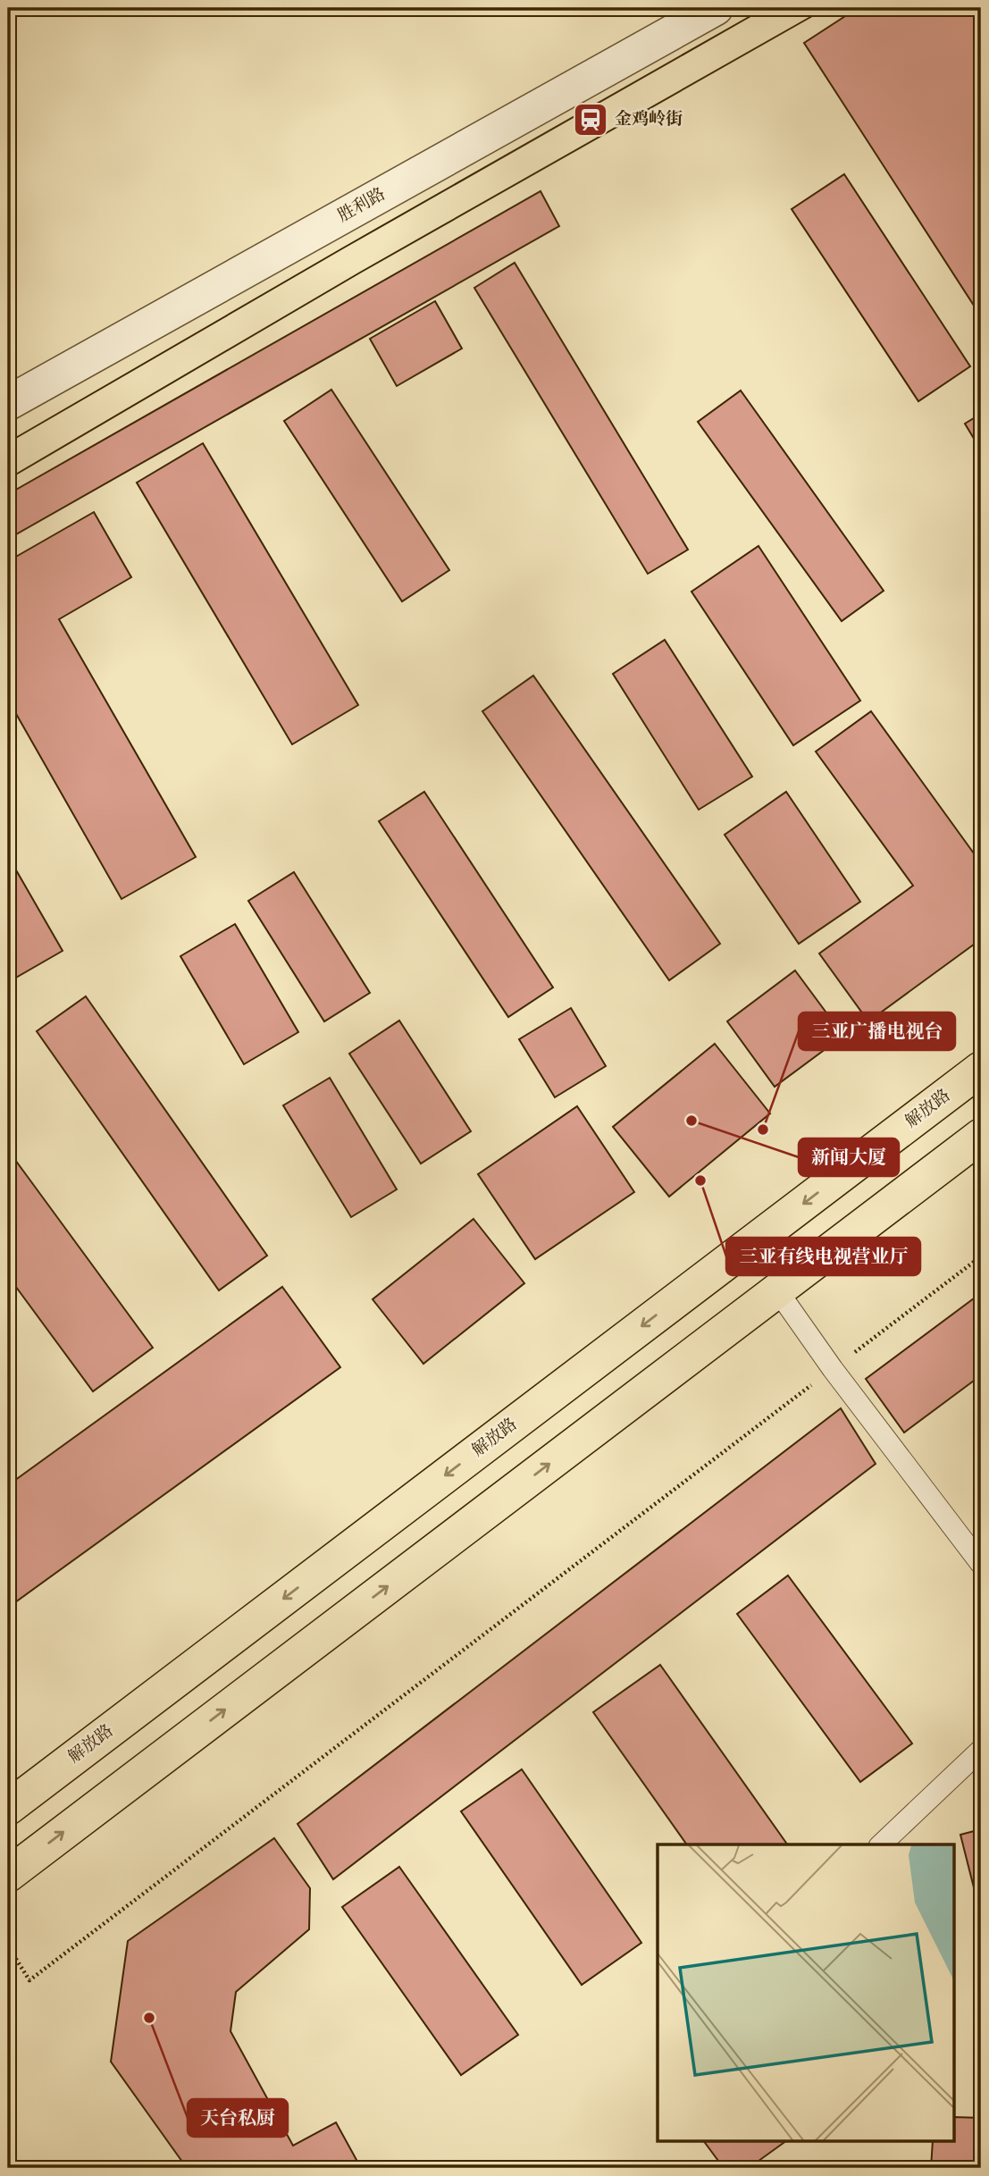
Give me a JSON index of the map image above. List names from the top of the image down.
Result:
{
  "streets": {
    "main road": ["解放路"],
    "street": ["胜利路"]
  },
  "places": {
    "station": ["金鸡岭街"],
    "other": [
      "新闻大厦",
      "三亚广播电视台",
      "三亚有线电视营业厅",
      "天台私厨"
    ]
  }
}
